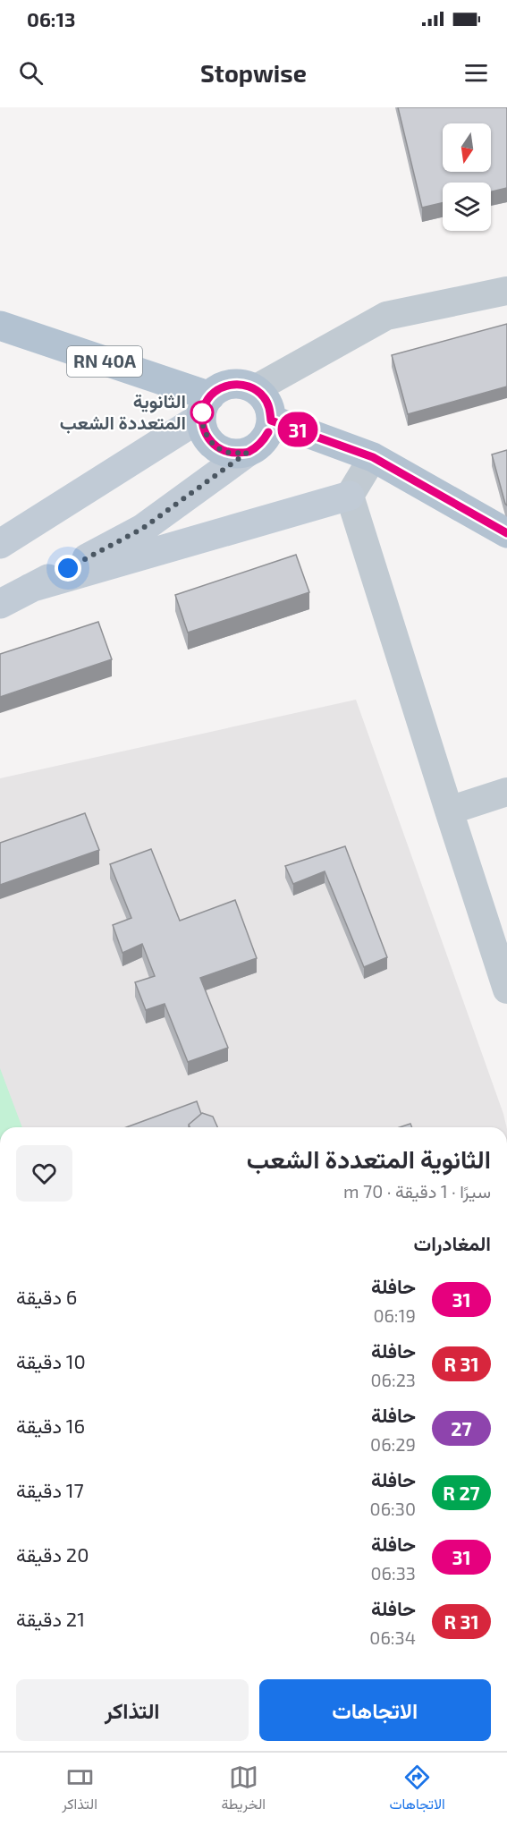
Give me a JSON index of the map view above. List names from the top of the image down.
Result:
{
  "streets": {
    "main road": ["RN 40A"]
  },
  "places": ["الثانوية المتعددة الشعب"],
  "lines": ["bus line 31"],
  "north": "bottom",
  "page": {
    "status": "06:13",
    "header": "Stopwise",
    "on_map": "31",
    "heading": [
      ["الثانوية المتعددة الشعب", "سيرًا · 1 دقيقة · 70 m"],
      "المغادرات"
    ],
    "list": [
      {
        "mark": "31",
        "name": "حافلة",
        "note": "06:19",
        "value": "6 دقيقة"
      },
      {
        "mark": "31 R",
        "name": "حافلة",
        "note": "06:23",
        "value": "10 دقيقة"
      },
      {
        "mark": "27",
        "name": "حافلة",
        "note": "06:29",
        "value": "16 دقيقة"
      },
      {
        "mark": "27 R",
        "name": "حافلة",
        "note": "06:30",
        "value": "17 دقيقة"
      },
      {
        "mark": "31",
        "name": "حافلة",
        "note": "06:33",
        "value": "20 دقيقة"
      },
      {
        "mark": "31 R",
        "name": "حافلة",
        "note": "06:34",
        "value": "21 دقيقة"
      }
    ],
    "buttons": ["الاتجاهات", "التذاكر"],
    "tabs": ["الاتجاهات", "الخريطة", "التذاكر"]
  }
}
